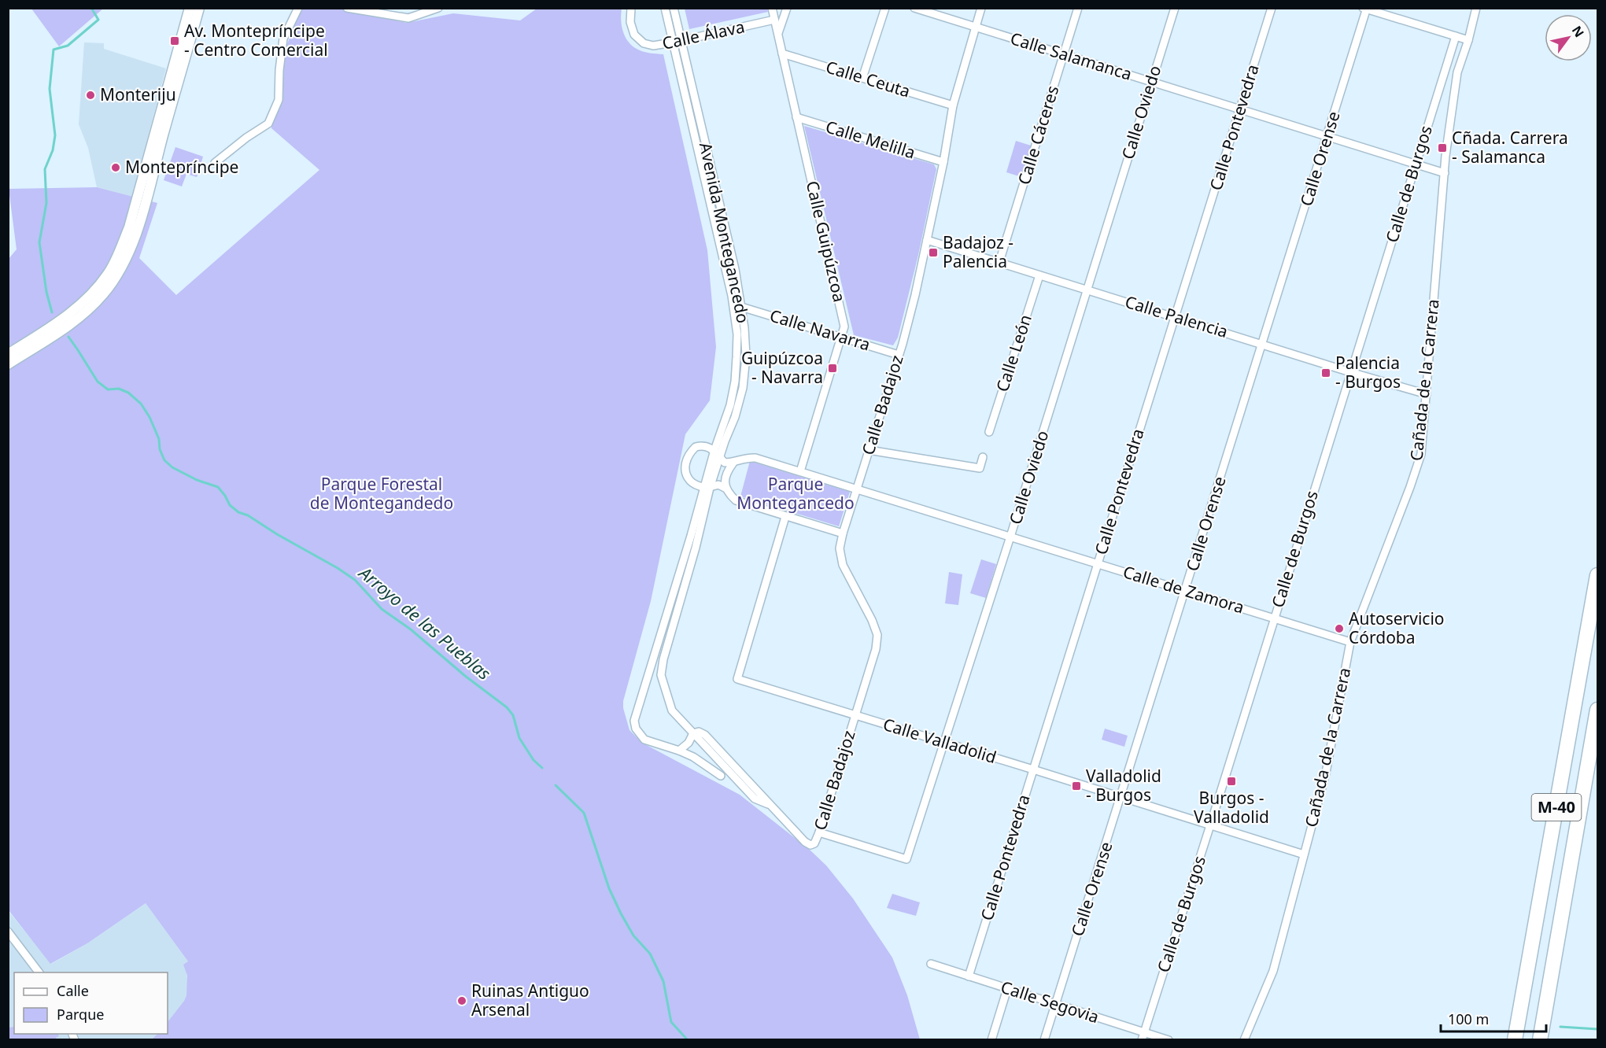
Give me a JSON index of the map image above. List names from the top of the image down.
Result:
{
  "streets": {
    "highway": ["M-40"],
    "street": [
      "Calle Álava",
      "Calle Salamanca",
      "Calle Ceuta",
      "Calle Oviedo",
      "Calle Pontevedra",
      "Calle Cáceres",
      "Calle Melilla",
      "Calle Orense",
      "Calle de Burgos",
      "Avenida Montegancedo",
      "Calle Guipúzcoa",
      "Calle Palencia",
      "Calle Navarra",
      "Calle León",
      "Cañada de la Carrera",
      "Calle Badajoz",
      "Calle de Zamora",
      "Calle Valladolid",
      "Calle Segovia"
    ]
  },
  "crossings": [
    ["Calle Álava", "Avenida Montegancedo"],
    ["Calle Álava", "Calle Guipúzcoa"],
    ["Calle Salamanca", "Calle Oviedo"],
    ["Calle Salamanca", "Calle Pontevedra"],
    ["Calle Salamanca", "Calle Cáceres"],
    ["Calle Salamanca", "Calle Orense"],
    ["Calle Salamanca", "Calle de Burgos"],
    ["Calle Salamanca", "Cañada de la Carrera"],
    ["Calle Salamanca", "Calle Badajoz"],
    ["Calle Ceuta", "Calle Guipúzcoa"],
    ["Calle Ceuta", "Calle Badajoz"],
    ["Calle Oviedo", "Calle Palencia"],
    ["Calle Oviedo", "Calle Badajoz"],
    ["Calle Oviedo", "Calle de Zamora"],
    ["Calle Oviedo", "Calle Valladolid"],
    ["Calle Pontevedra", "Calle Palencia"],
    ["Calle Pontevedra", "Calle de Zamora"],
    ["Calle Pontevedra", "Calle Valladolid"],
    ["Calle Pontevedra", "Calle Segovia"],
    ["Calle Cáceres", "Calle Palencia"],
    ["Calle Melilla", "Calle Guipúzcoa"],
    ["Calle Melilla", "Calle Badajoz"],
    ["Calle Orense", "Calle Palencia"],
    ["Calle Orense", "Calle de Zamora"],
    ["Calle Orense", "Calle Valladolid"],
    ["Calle Orense", "Calle Segovia"],
    ["Calle de Burgos", "Calle Palencia"],
    ["Calle de Burgos", "Calle de Zamora"],
    ["Calle de Burgos", "Calle Valladolid"],
    ["Calle de Burgos", "Calle Segovia"],
    ["Avenida Montegancedo", "Calle Navarra"],
    ["Avenida Montegancedo", "Calle Badajoz"],
    ["Calle Guipúzcoa", "Calle Navarra"],
    ["Calle Guipúzcoa", "Calle de Zamora"],
    ["Calle Palencia", "Calle León"],
    ["Calle Palencia", "Cañada de la Carrera"],
    ["Calle Palencia", "Calle Badajoz"],
    ["Calle Navarra", "Calle Badajoz"],
    ["Cañada de la Carrera", "Calle de Zamora"],
    ["Cañada de la Carrera", "Calle Valladolid"],
    ["Calle Badajoz", "Calle de Zamora"],
    ["Calle Badajoz", "Calle Valladolid"]
  ],
  "water": ["Arroyo de las Pueblas"],
  "parks": ["Parque Forestal de Montegandedo", "Parque Montegancedo"],
  "places": {
    "transit": [
      "Av. Montepríncipe - Centro Comercial",
      "Cñada. Carrera - Salamanca",
      "Badajoz - Palencia",
      "Guipúzcoa - Navarra",
      "Palencia - Burgos",
      "Burgos - Valladolid",
      "Valladolid - Burgos"
    ],
    "other": [
      "Monteriju",
      "Montepríncipe",
      "Autoservicio Córdoba",
      "Ruinas Antiguo Arsenal"
    ]
  },
  "legend": ["Calle", "Parque"],
  "scale_bar": "100 m",
  "north": "top right"
}
